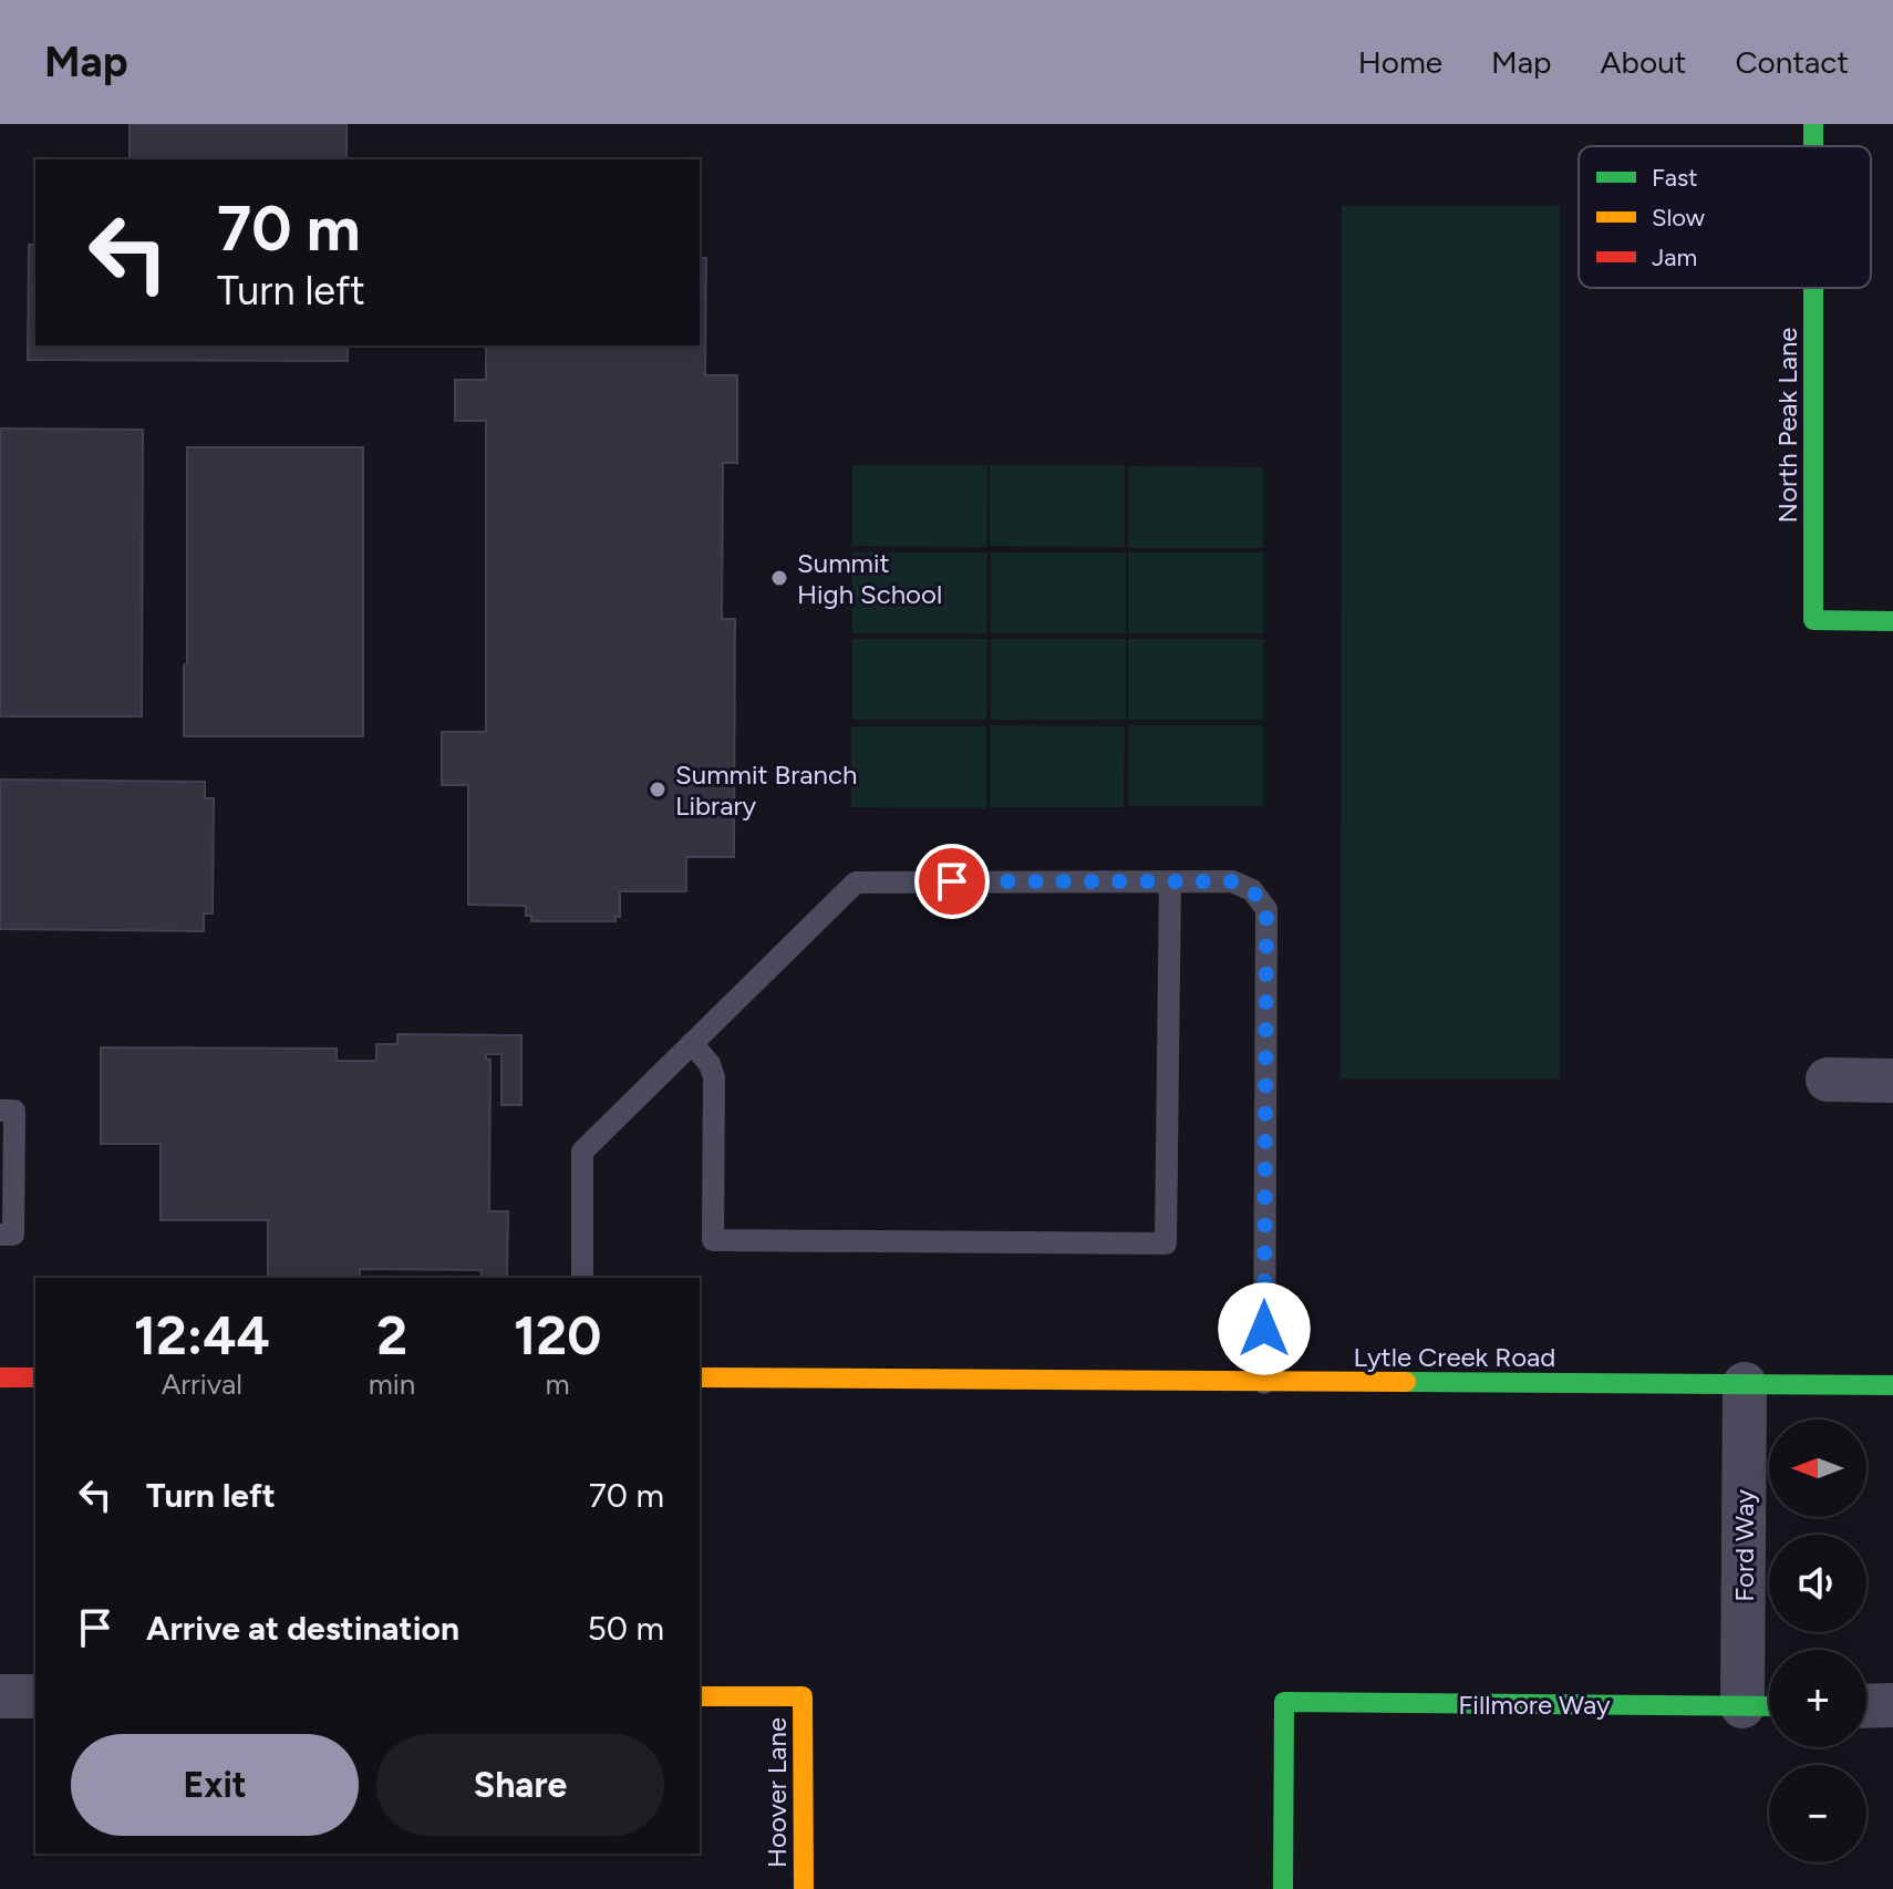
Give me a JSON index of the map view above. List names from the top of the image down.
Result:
{
  "streets": {
    "street": [
      "North Peak Lane",
      "Lytle Creek Road",
      "Ford Way",
      "Fillmore Way",
      "Hoover Lane"
    ]
  },
  "crossings": [
    ["Lytle Creek Road", "Ford Way"],
    ["Ford Way", "Fillmore Way"]
  ],
  "places": ["Summit High School", "Summit Branch Library"],
  "legend": ["Fast", "Slow", "Jam"],
  "north": "left",
  "page": {
    "header": "Map",
    "nav": [
      "Home",
      "Map",
      "About",
      "Contact"
    ],
    "turn": ["70 m", "Turn left"],
    "eta": [
      "12:44",
      "Arrival",
      "2",
      "min",
      "120",
      "m"
    ],
    "map_buttons": ["+", "−"],
    "list": [
      {
        "name": "Turn left",
        "value": "70 m"
      },
      {
        "name": "Arrive at destination",
        "value": "50 m"
      }
    ],
    "buttons": ["Exit", "Share"]
  }
}
